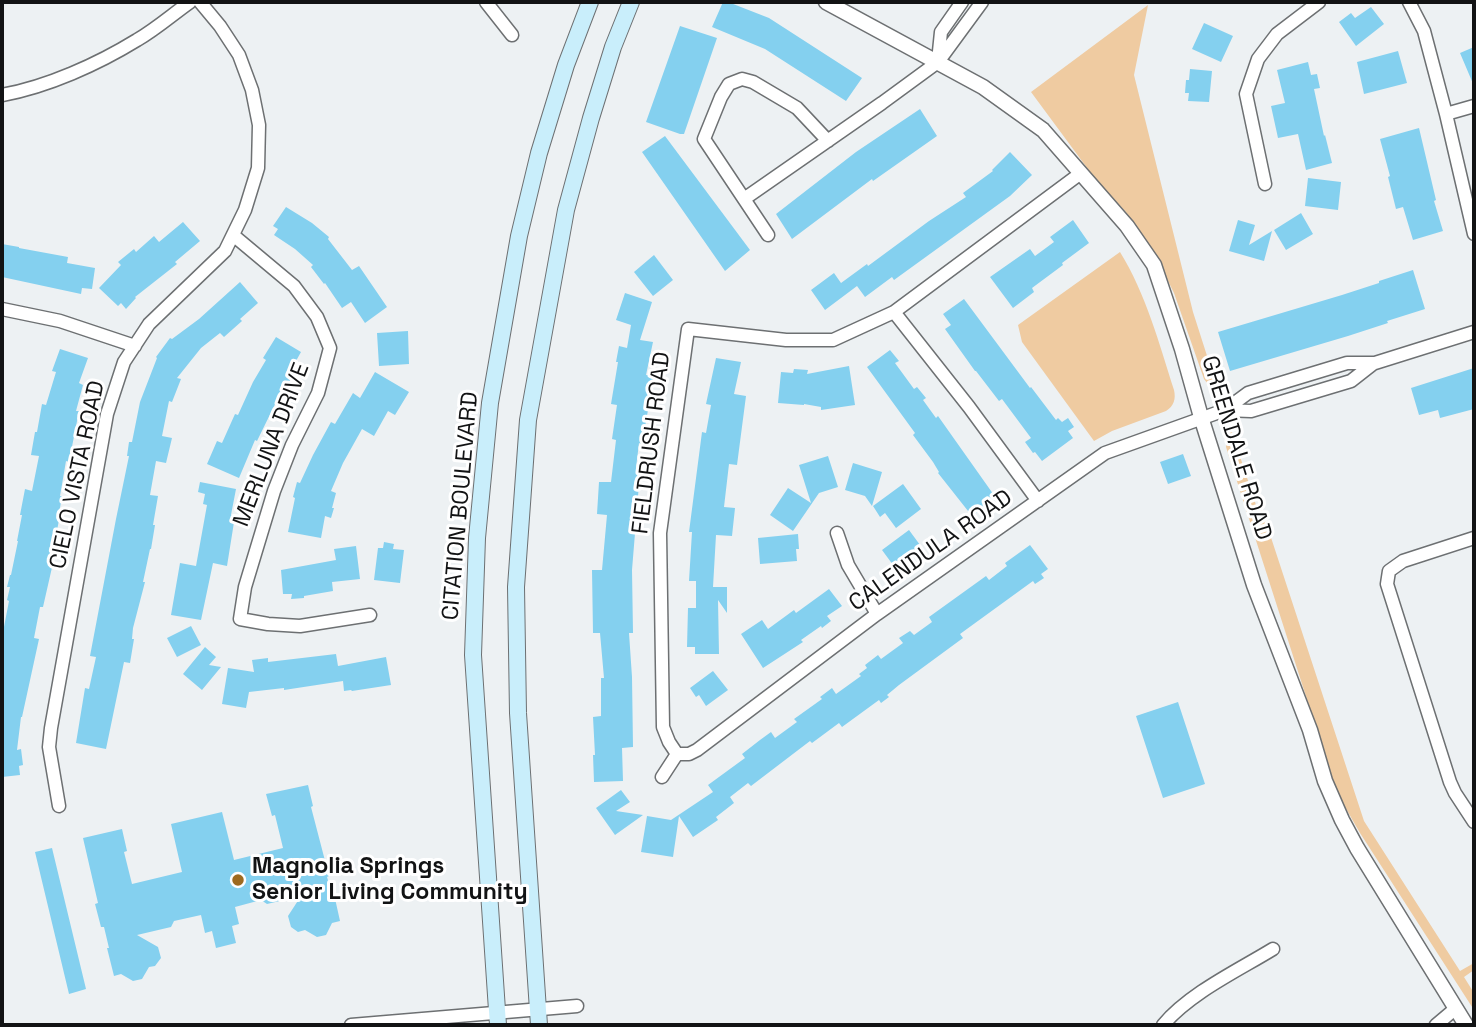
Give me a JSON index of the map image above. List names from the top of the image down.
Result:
{
  "streets": {
    "main road": ["CITATION BOULEVARD"],
    "street": [
      "FIELDRUSH ROAD",
      "MERLUNA DRIVE",
      "GREENDALE ROAD",
      "CIELO VISTA ROAD",
      "CALENDULA ROAD"
    ]
  },
  "crossings": [
    ["FIELDRUSH ROAD", "GREENDALE ROAD"],
    ["FIELDRUSH ROAD", "CALENDULA ROAD"],
    ["MERLUNA DRIVE", "CIELO VISTA ROAD"],
    ["GREENDALE ROAD", "CALENDULA ROAD"]
  ],
  "places": ["Magnolia Springs Senior Living Community"]
}
